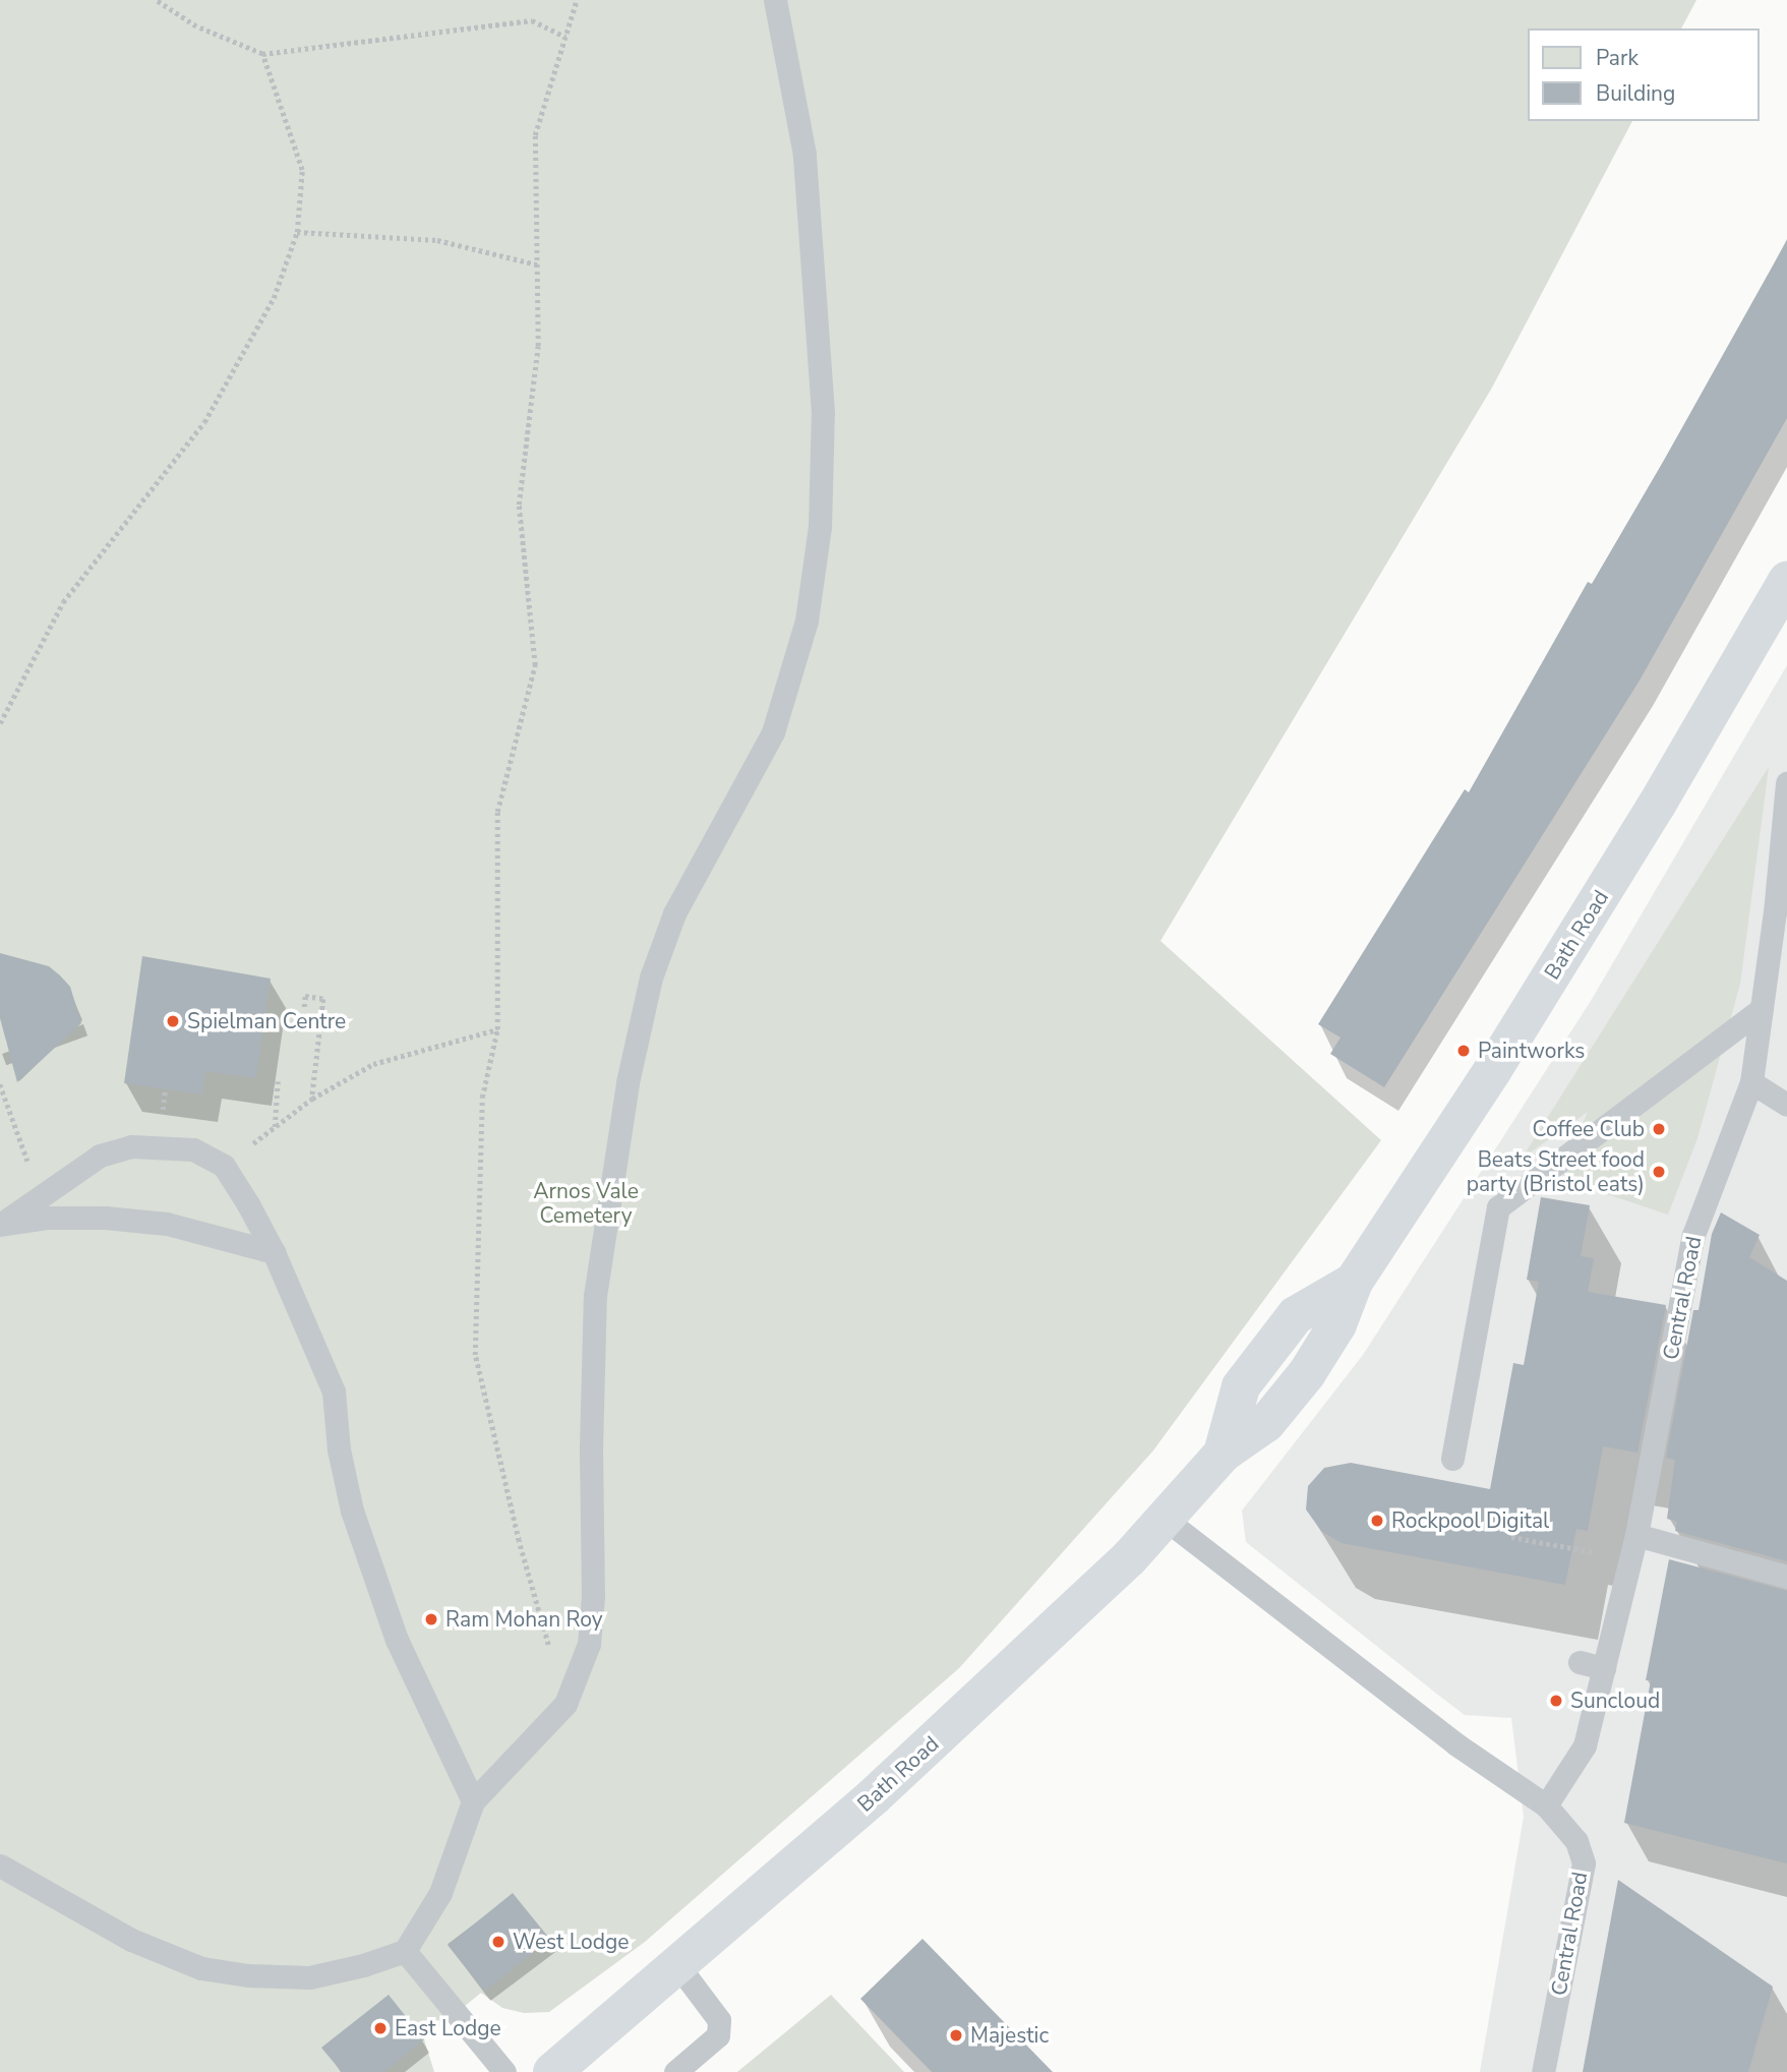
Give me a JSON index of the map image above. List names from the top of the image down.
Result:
{
  "streets": {
    "highway": ["Bath Road"],
    "lane": ["Central Road"]
  },
  "crossings": [
    ["Bath Road", "Central Road"]
  ],
  "parks": ["Arnos Vale Cemetery"],
  "places": [
    "Spielman Centre",
    "Paintworks",
    "Coffee Club",
    "Beats Street food party (Bristol eats)",
    "Rockpool Digital",
    "Ram Mohan Roy",
    "Suncloud",
    "West Lodge",
    "East Lodge",
    "Majestic"
  ],
  "legend": ["Park", "Building"]
}
